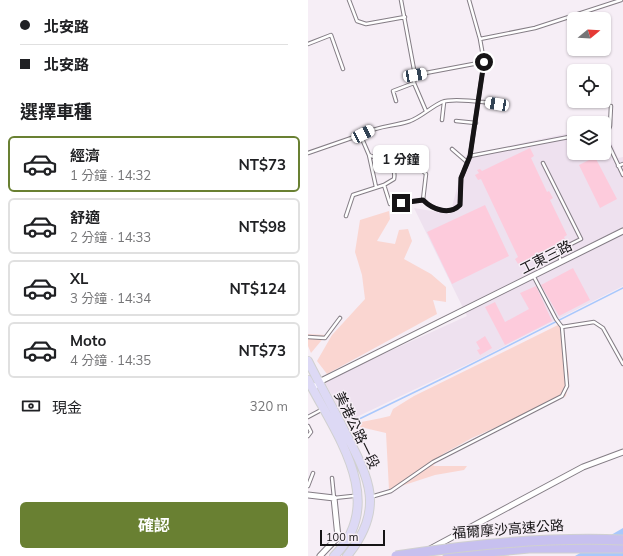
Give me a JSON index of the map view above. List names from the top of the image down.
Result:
{
  "streets": {
    "highway": ["福爾摩沙高速公路"],
    "main road": ["美港公路一段"],
    "street": ["工東三路"]
  },
  "crossings": [
    ["工東三路", "美港公路一段"]
  ],
  "scale_bar": "100 m",
  "north": "right",
  "page": {
    "banner": ["北安路", "北安路"],
    "heading": "選擇車種",
    "list": [
      {
        "name": "經濟",
        "note": "1 分鐘 · 14:32",
        "value": "NT$73"
      },
      {
        "name": "舒適",
        "note": "2 分鐘 · 14:33",
        "value": "NT$98"
      },
      {
        "name": "XL",
        "note": "3 分鐘 · 14:34",
        "value": "NT$124"
      },
      {
        "name": "Moto",
        "note": "4 分鐘 · 14:35",
        "value": "NT$73"
      }
    ],
    "bubble": "1 分鐘",
    "pay": ["現金", "320 m"],
    "buttons": "確認",
    "scale": "100 m"
  }
}
